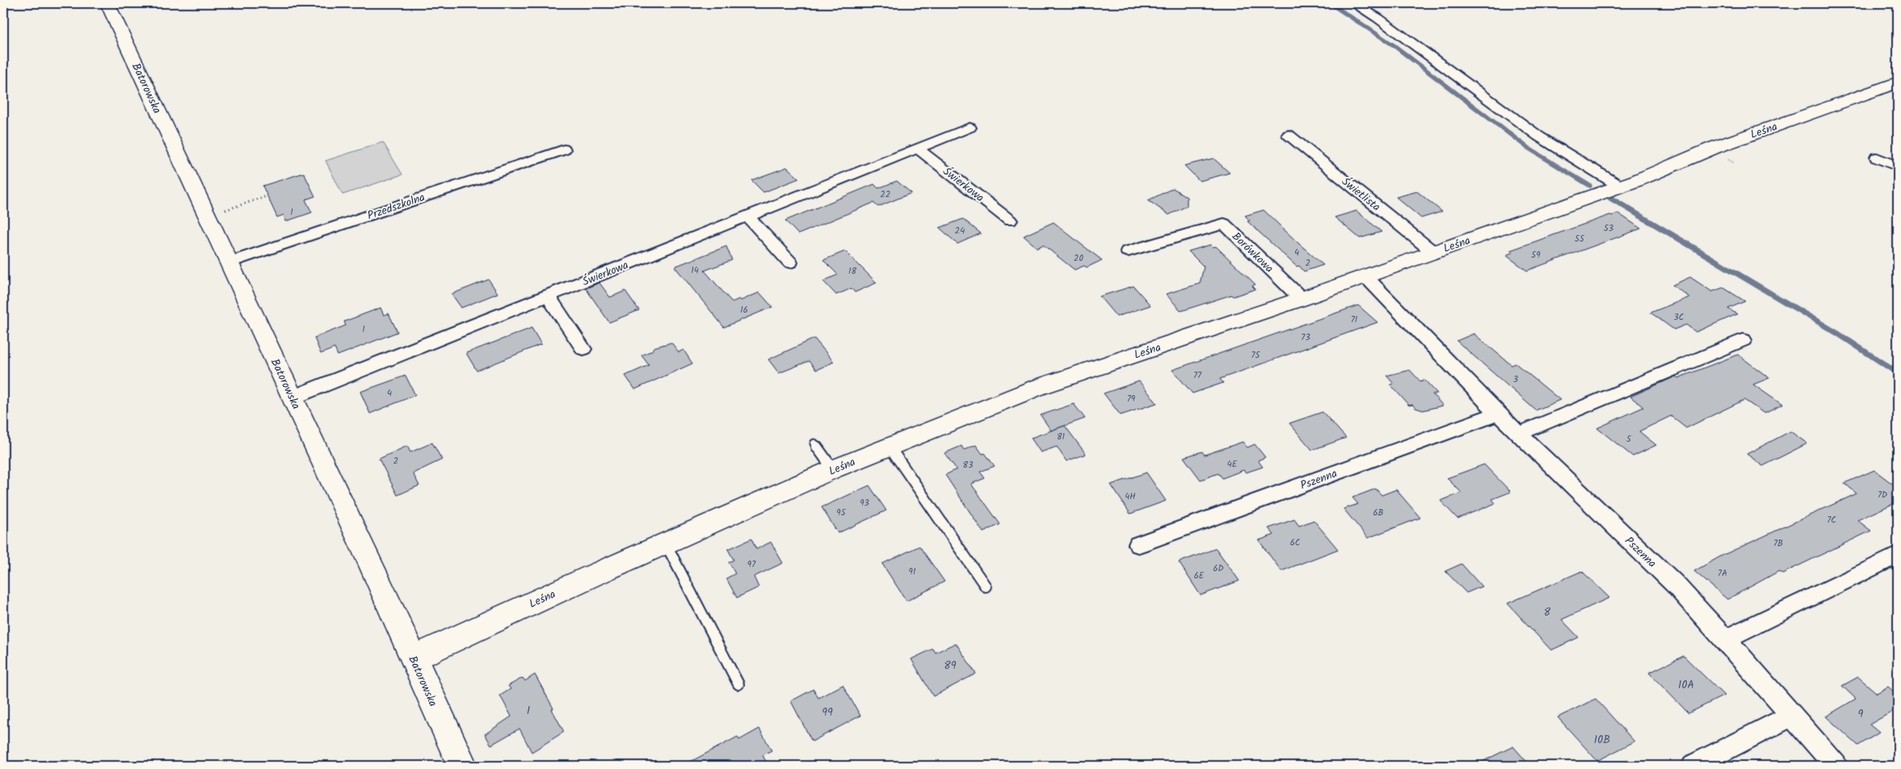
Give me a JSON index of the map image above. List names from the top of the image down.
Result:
{
  "streets": {
    "street": [
      "Batorowska",
      "Leśna",
      "Świerkowa",
      "Świetlista",
      "Przedszkolna",
      "Borówkowa",
      "Pszenna"
    ]
  },
  "crossings": [
    ["Batorowska", "Leśna"],
    ["Batorowska", "Świerkowa"],
    ["Batorowska", "Przedszkolna"],
    ["Leśna", "Świetlista"],
    ["Leśna", "Borówkowa"],
    ["Leśna", "Pszenna"]
  ],
  "house_numbers": [
    "22",
    "1",
    "53",
    "24",
    "55",
    "4",
    "59",
    "20",
    "2",
    "14",
    "18",
    "16",
    "3C",
    "71",
    "1",
    "73",
    "75",
    "77",
    "3",
    "4",
    "79",
    "81",
    "5",
    "2",
    "4E",
    "83",
    "7D",
    "4H",
    "93",
    "95",
    "6B",
    "7C",
    "6C",
    "7B",
    "97",
    "6D",
    "91",
    "7A",
    "6E",
    "8",
    "89",
    "10A",
    "1",
    "99",
    "9",
    "10B"
  ]
}
